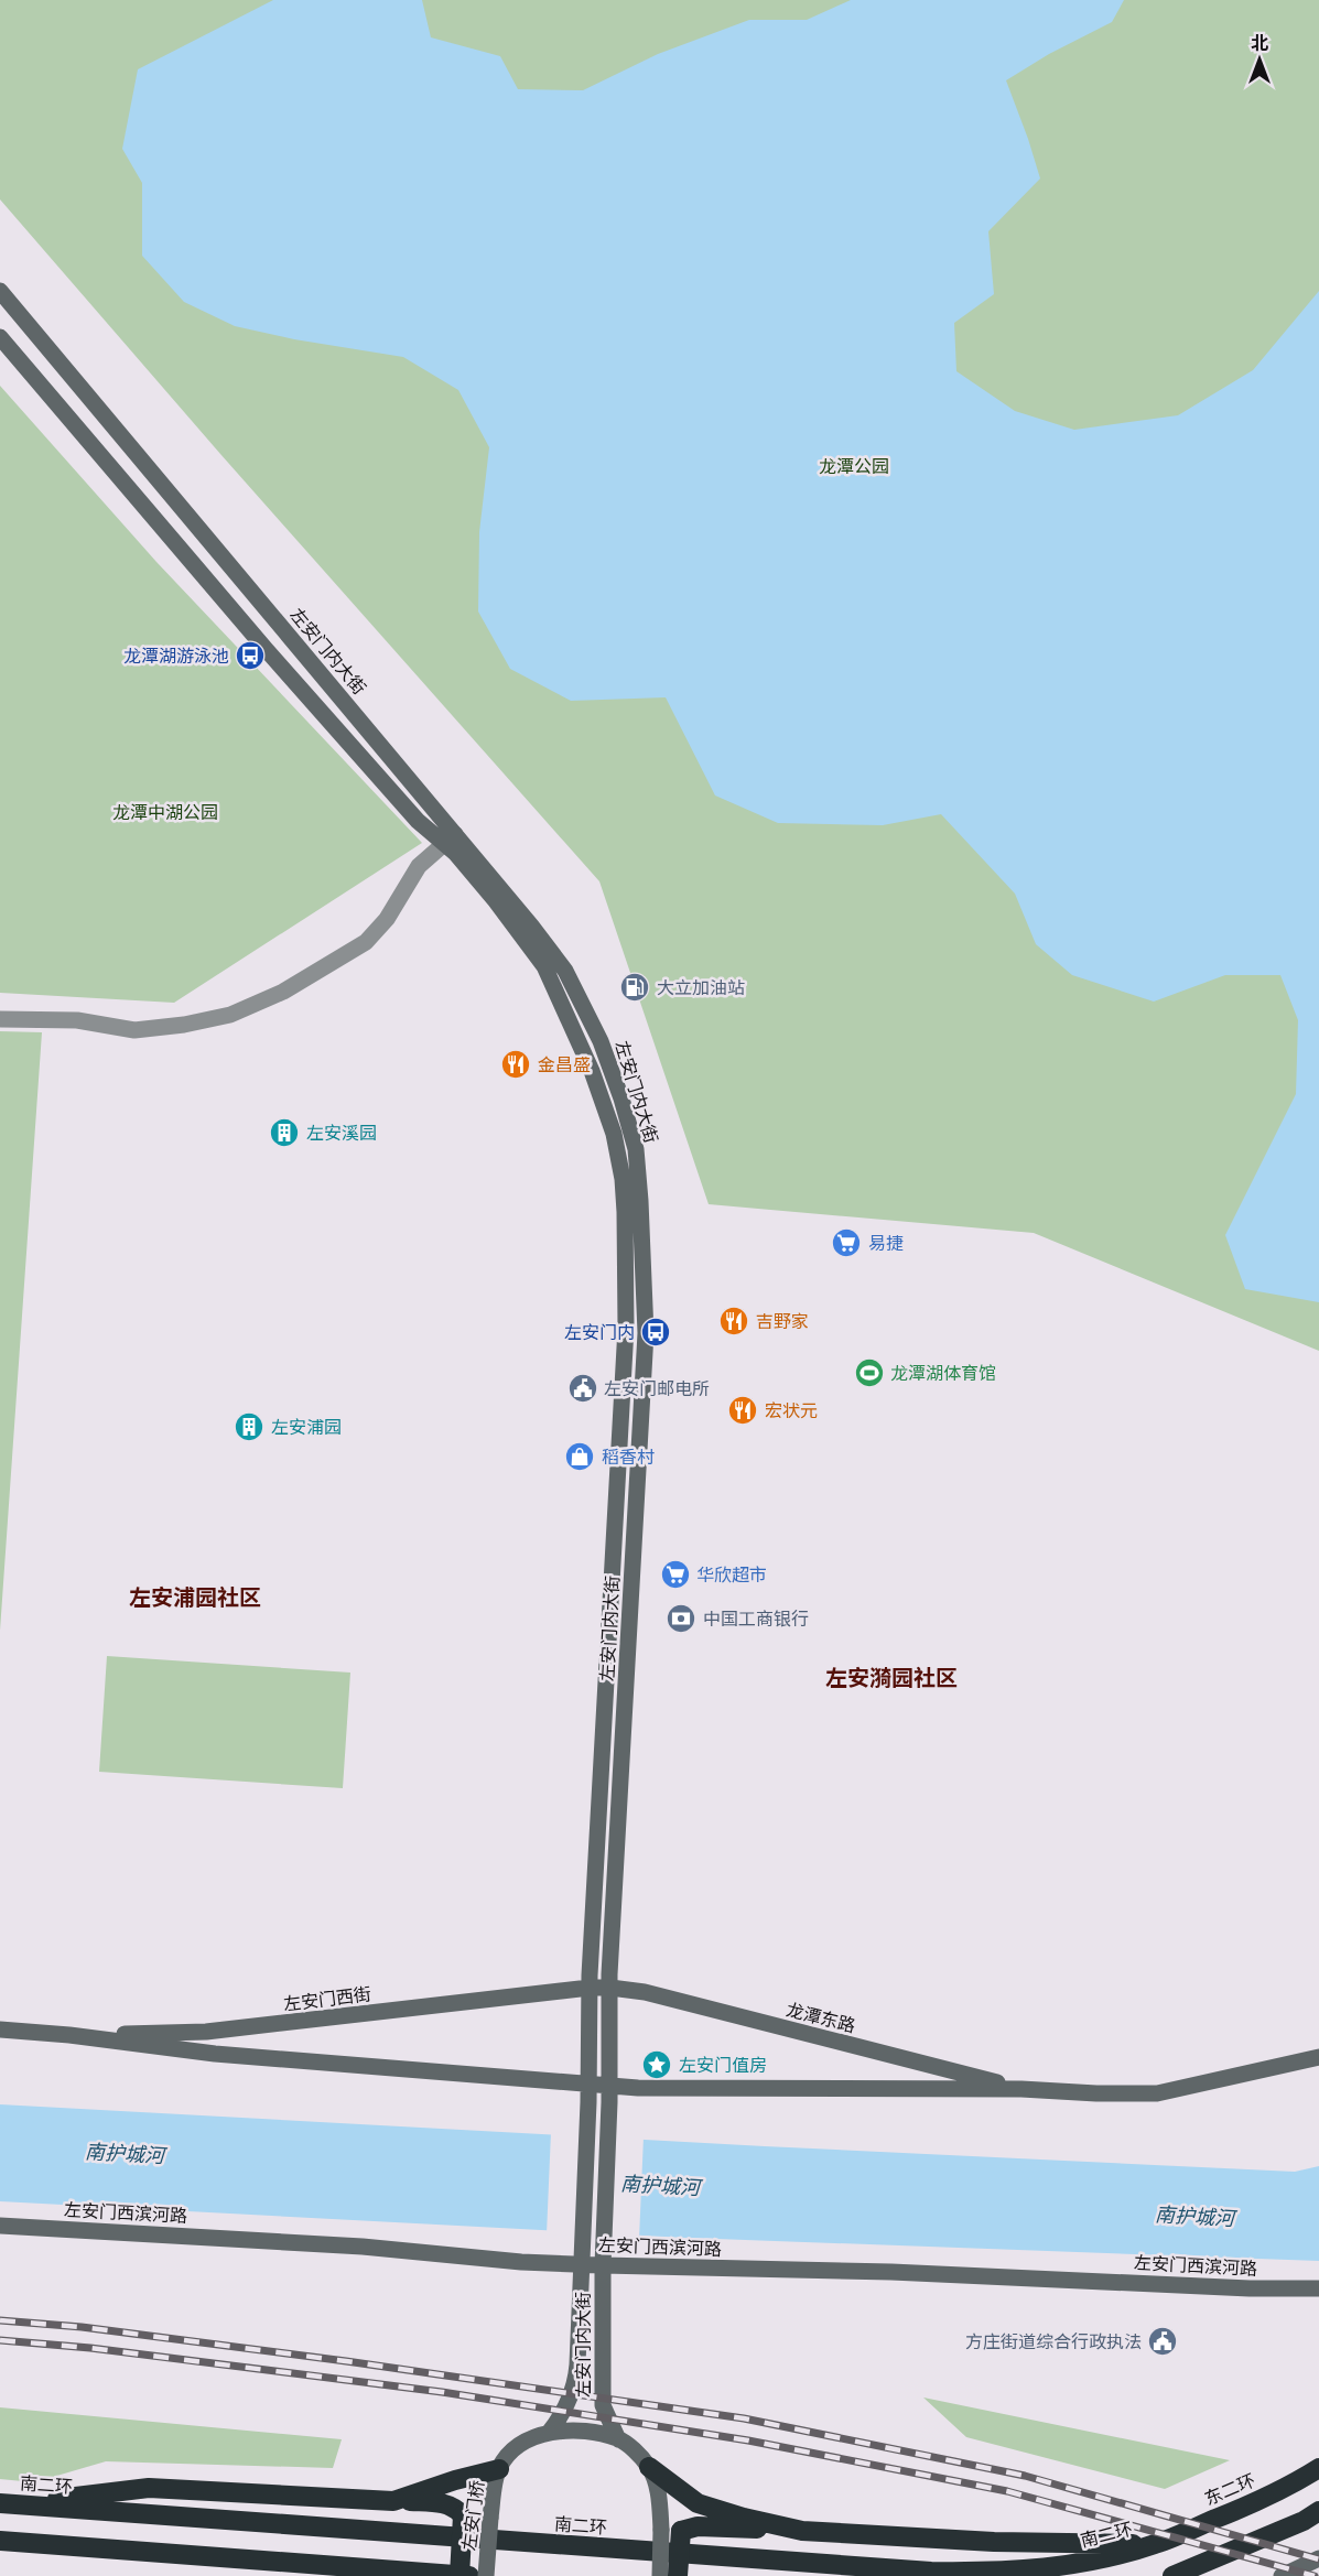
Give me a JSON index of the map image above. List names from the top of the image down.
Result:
{
  "streets": {
    "highway": ["南二环", "东二环"],
    "street": [
      "左安门内大街",
      "左安门西街",
      "龙潭东路",
      "左安门西滨河路",
      "左安门桥"
    ]
  },
  "crossings": [
    ["左安门内大街", "左安门西街"],
    ["左安门内大街", "龙潭东路"],
    ["左安门内大街", "左安门西滨河路"],
    ["左安门内大街", "左安门桥"],
    ["左安门西街", "龙潭东路"],
    ["南二环", "东二环"]
  ],
  "districts": ["左安浦园社区", "左安漪园社区"],
  "water": ["南护城河"],
  "parks": ["龙潭公园", "龙潭中湖公园"],
  "places": {
    "bus stop": ["龙潭湖游泳池", "左安门内"],
    "fuel station": ["大立加油站"],
    "restaurant": ["金昌盛", "吉野家", "宏状元"],
    "building": ["左安溪园", "左安浦园"],
    "supermarket": ["易捷", "华欣超市"],
    "sports": ["龙潭湖体育馆"],
    "public building": ["左安门邮电所", "方庄街道综合行政执法"],
    "shop": ["稻香村"],
    "bank": ["中国工商银行"],
    "place": ["左安门值房"]
  },
  "north": "top"
}
